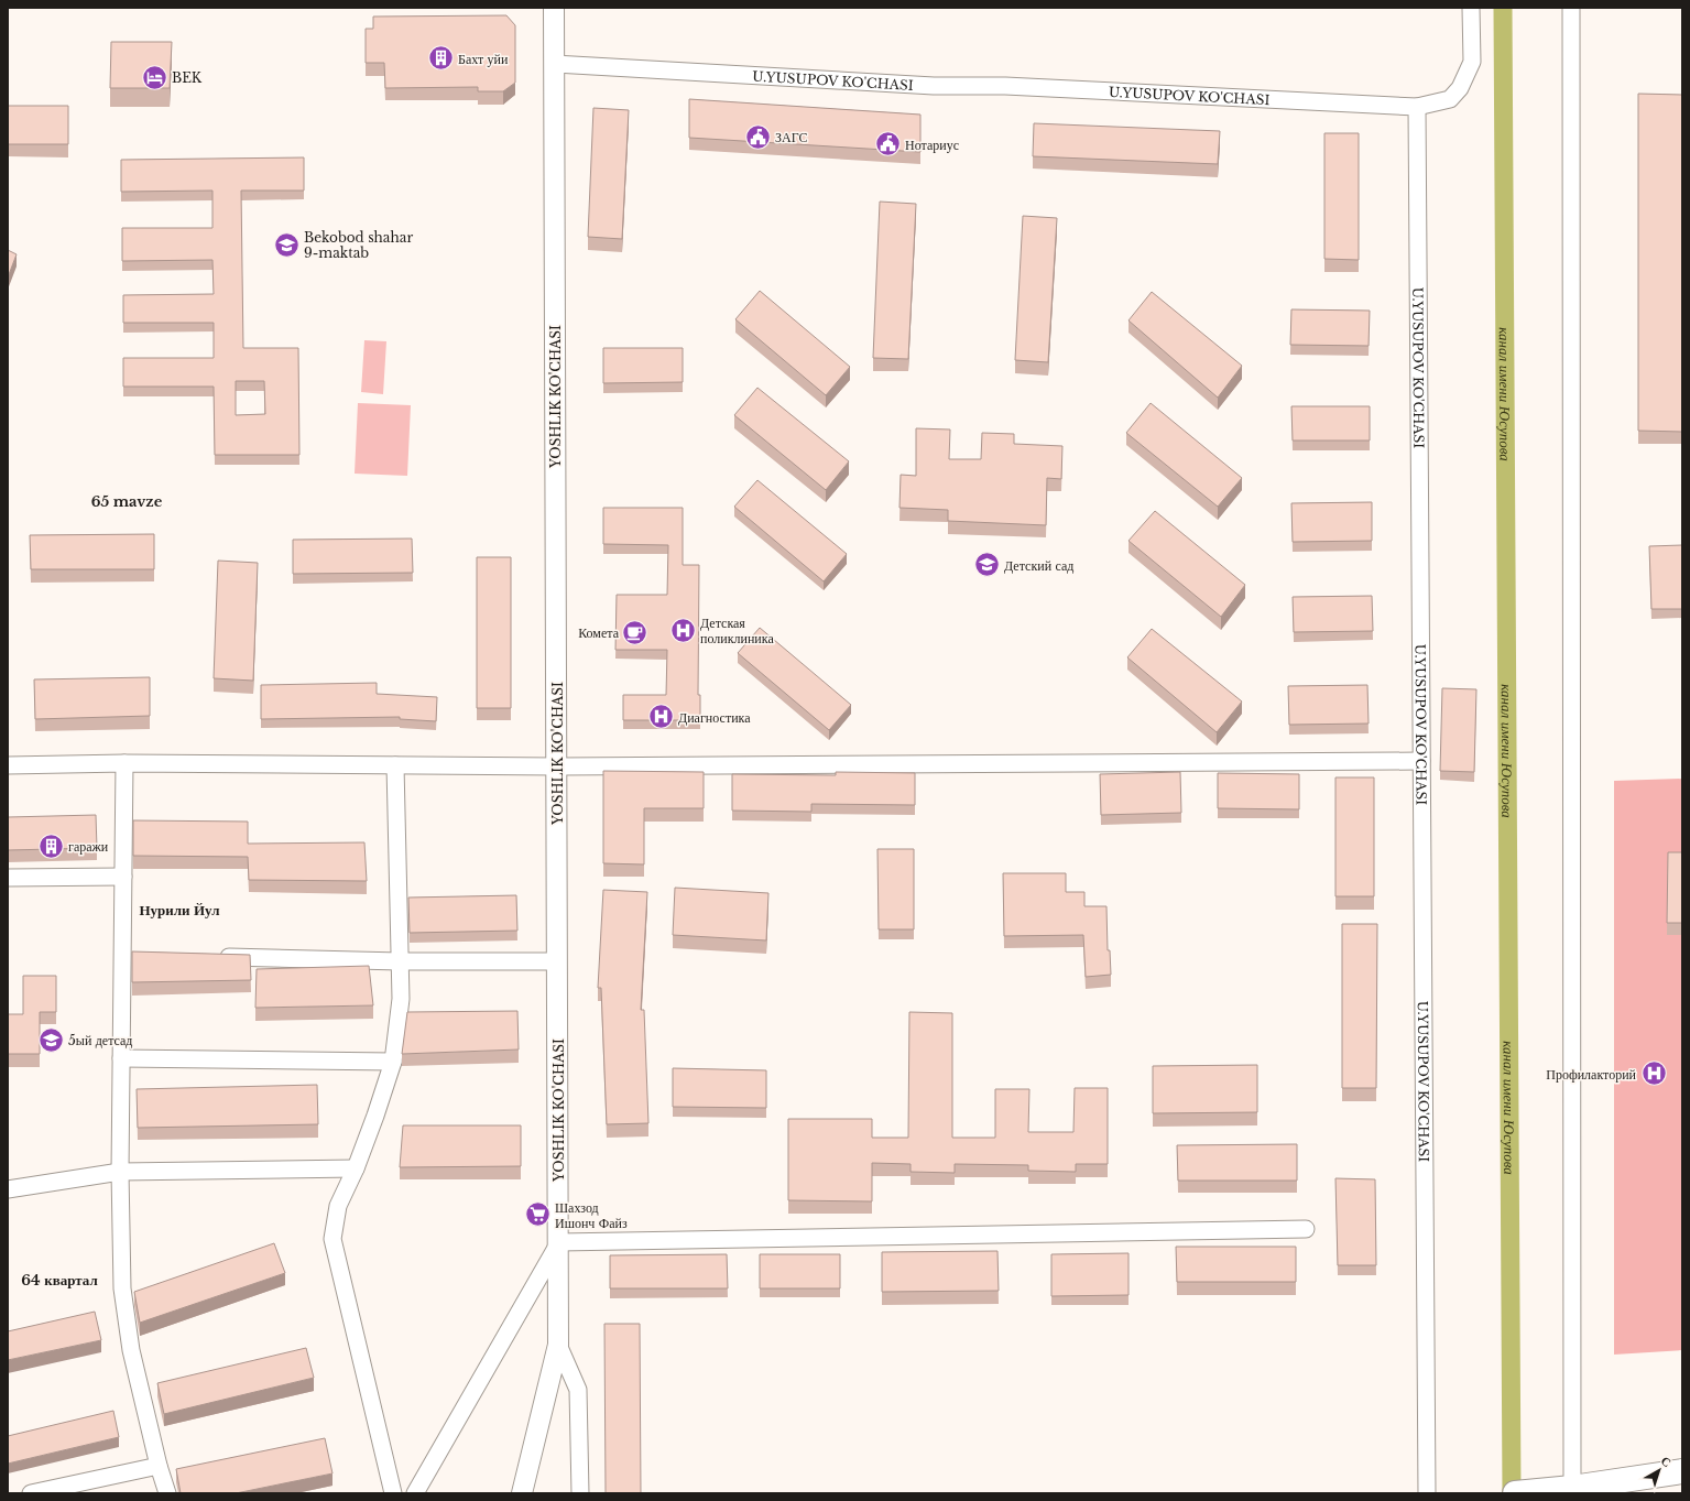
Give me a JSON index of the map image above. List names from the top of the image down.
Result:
{
  "streets": {
    "street": ["U.YUSUPOV KO'CHASI", "YOSHLIK KO'CHASI"]
  },
  "crossings": [
    ["U.YUSUPOV KO'CHASI", "YOSHLIK KO'CHASI"]
  ],
  "districts": ["65 mavze", "Нурили Йул", "64 квартал"],
  "water": ["канал имени Юсупова"],
  "places": {
    "building": ["Бахт уйи", "гаражи"],
    "hotel": ["BEK"],
    "public building": ["ЗАГС", "Нотариус"],
    "school or university": ["Bekobod shahar 9-maktab", "Детский сад", "5ый детсад"],
    "hospital": ["Детская поликлиника", "Диагностика", "Профилакторий"],
    "cafe": ["Комета"],
    "supermarket": ["Шахзод Ишонч Файз"]
  },
  "north": "top right"
}
